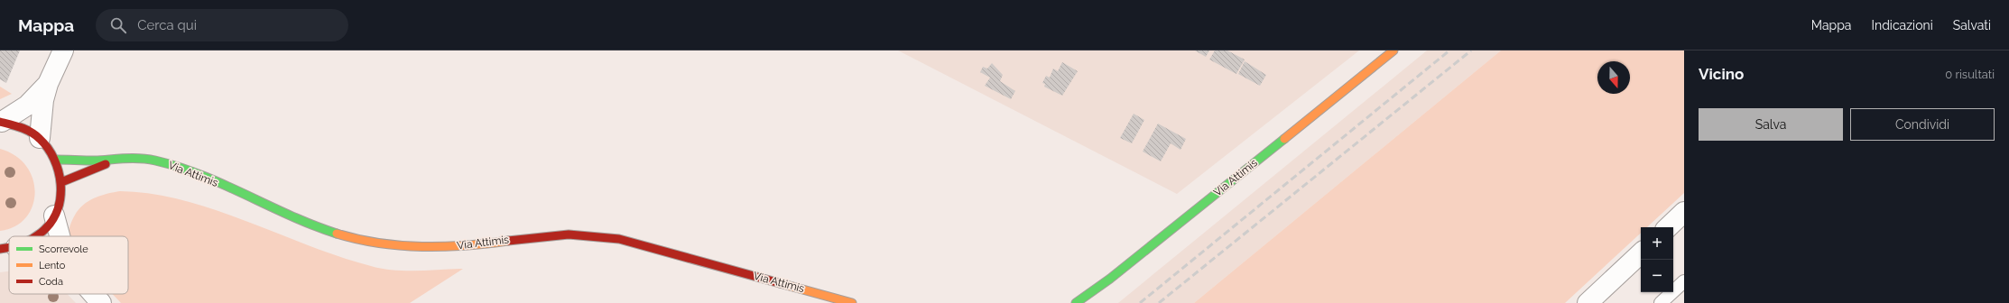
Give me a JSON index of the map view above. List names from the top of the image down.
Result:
{
  "streets": {
    "street": ["Via Attimis"]
  },
  "legend": ["Scorrevole", "Lento", "Coda"],
  "north": "bottom",
  "page": {
    "header": "Mappa",
    "search": "Cerca qui",
    "nav": ["Mappa", "Indicazioni", "Salvati"],
    "heading": ["Vicino", "0 risultati"],
    "buttons": ["Salva", "Condividi"],
    "map_buttons": ["+", "−"]
  }
}
